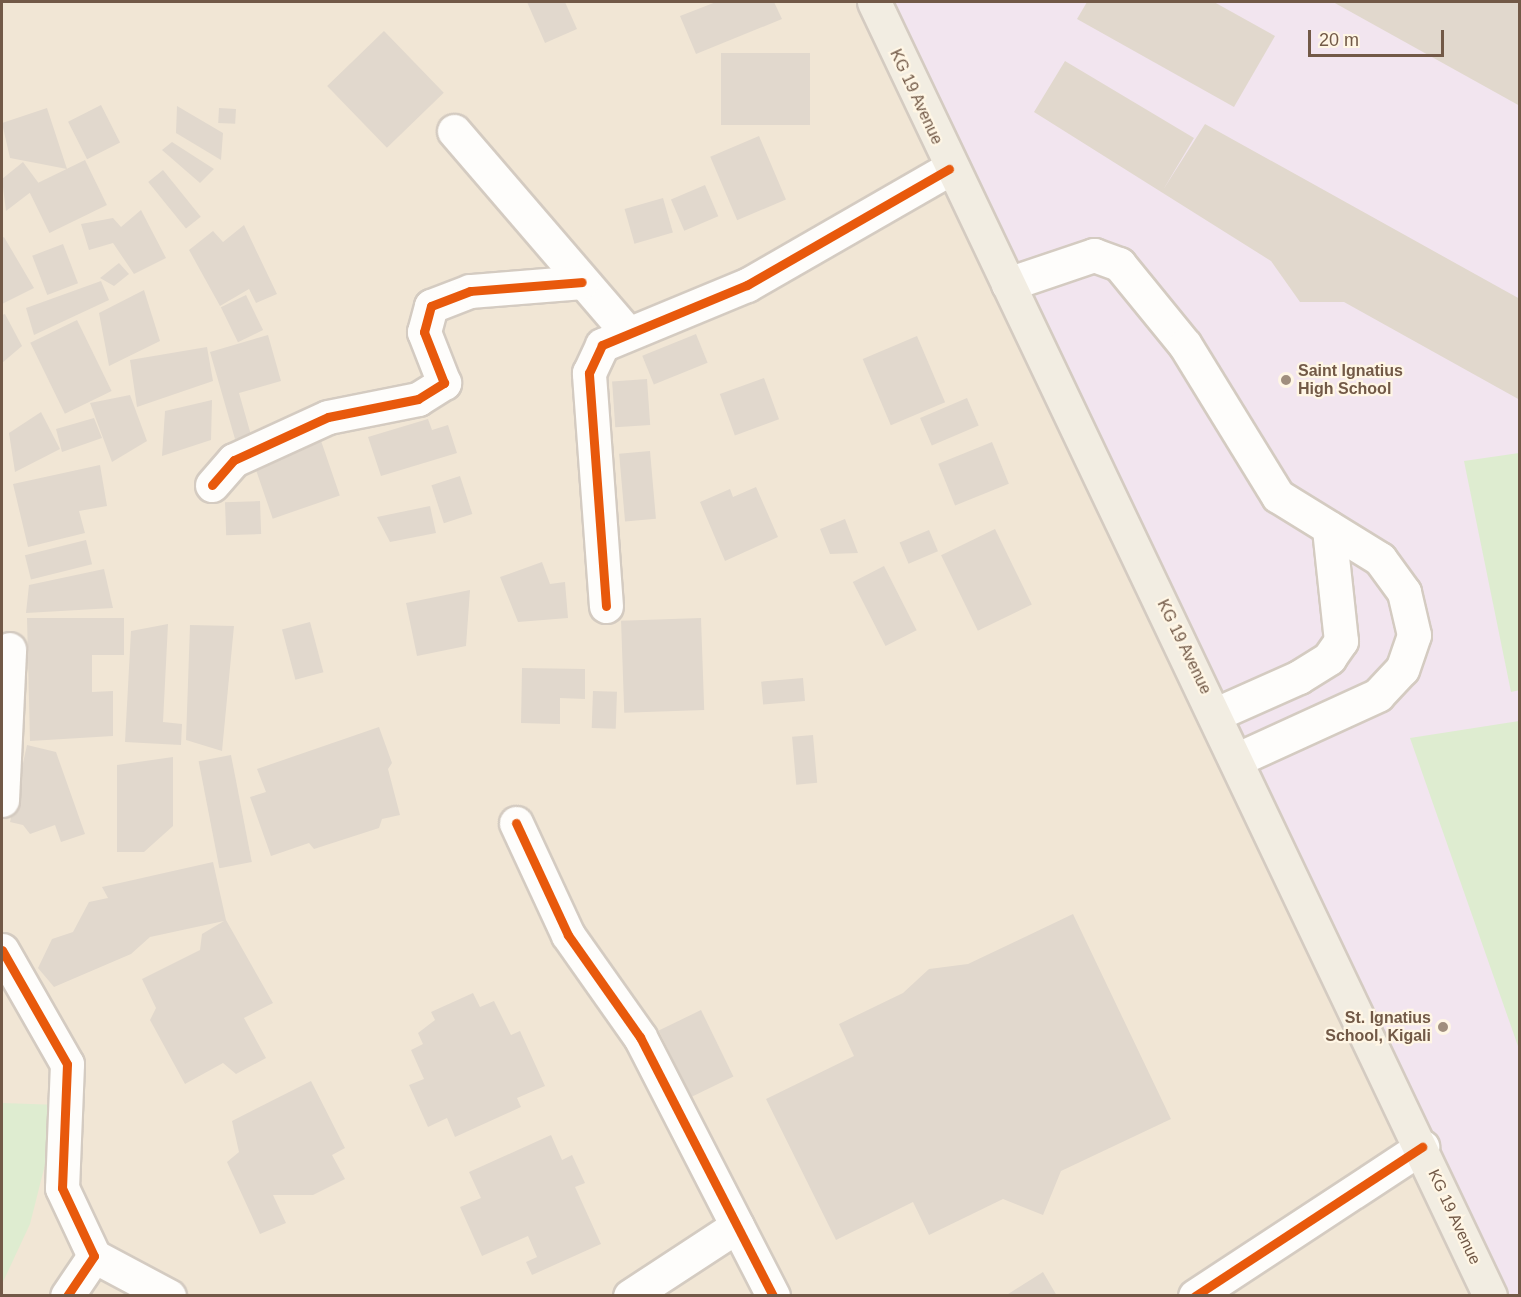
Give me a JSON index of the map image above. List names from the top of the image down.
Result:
{
  "streets": {
    "main road": ["KG 19 Avenue"]
  },
  "places": ["Saint Ignatius High School", "St. Ignatius School, Kigali"],
  "scale_bar": "20 m"
}
